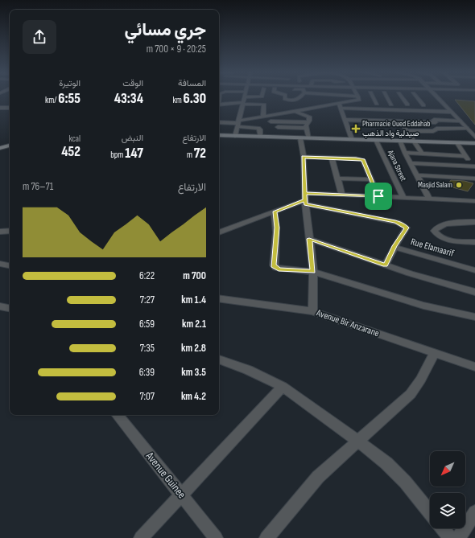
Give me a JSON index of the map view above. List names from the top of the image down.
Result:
{
  "streets": {
    "street": [
      "Ajana Street",
      "Rue Elamaarif",
      "Avenue Bir Anzarane",
      "Avenue Guinee"
    ]
  },
  "places": {
    "health": ["Pharmacie Oued Eddahab صيدلية واد الذهب"],
    "other": ["Masjid Salam"]
  },
  "north": "bottom left",
  "page": {
    "heading": ["جري مسائي", "20:25 · 9 × 700 m"],
    "stats": [
      ["المسافة", "6.30 km"],
      ["الوقت", "43:34"],
      ["الوتيرة", "6:55 /km"],
      ["الارتفاع", "72 m"],
      ["النبض", "147 bpm"],
      ["kcal", "452"]
    ],
    "chart": ["الارتفاع", "71–76 m"],
    "list": [
      {
        "name": "700 m",
        "note": "6:22"
      },
      {
        "name": "1.4 km",
        "note": "7:27"
      },
      {
        "name": "2.1 km",
        "note": "6:59"
      },
      {
        "name": "2.8 km",
        "note": "7:35"
      },
      {
        "name": "3.5 km",
        "note": "6:39"
      },
      {
        "name": "4.2 km",
        "note": "7:07"
      }
    ]
  }
}
